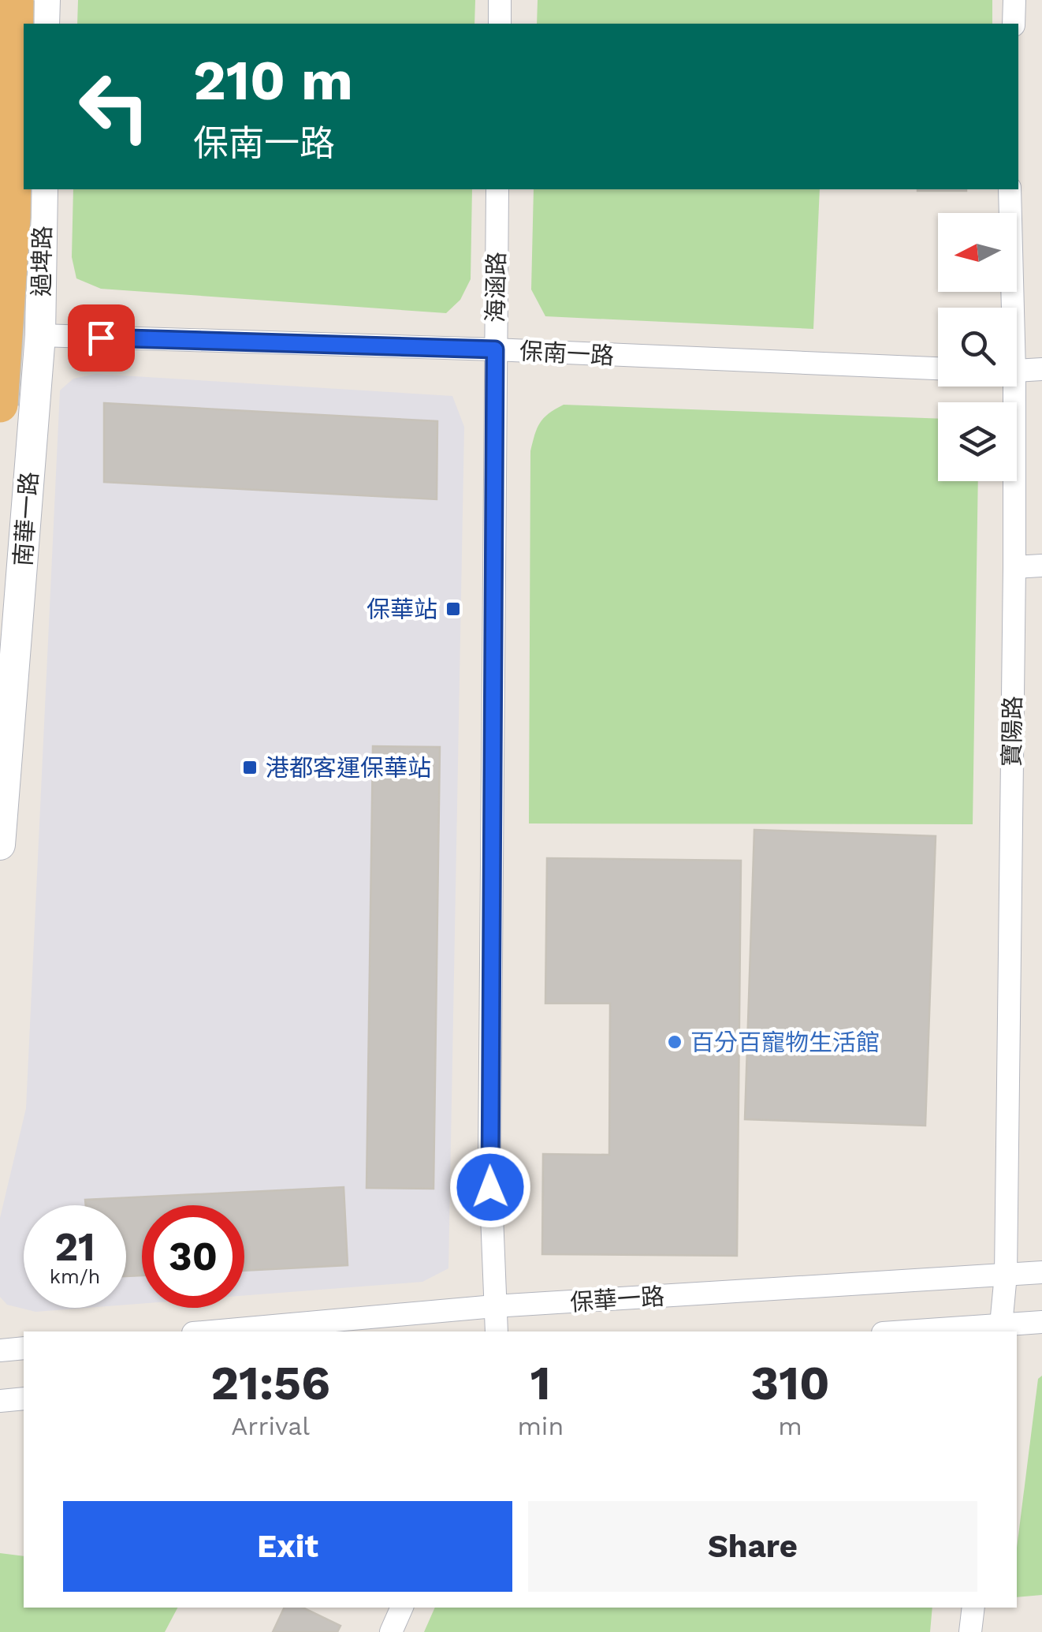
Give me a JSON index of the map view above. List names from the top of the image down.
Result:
{
  "streets": {
    "main road": ["過埤路", "南華一路"],
    "street": [
      "海涵路",
      "保南一路",
      "寶陽路",
      "保華一路"
    ]
  },
  "crossings": [
    ["過埤路", "保南一路"],
    ["過埤路", "南華一路"],
    ["海涵路", "保南一路"],
    ["海涵路", "保華一路"],
    ["保南一路", "南華一路"],
    ["寶陽路", "保華一路"]
  ],
  "places": {
    "transit": ["保華站", "港都客運保華站"],
    "other": ["百分百寵物生活館"]
  },
  "north": "left",
  "page": {
    "turn": ["210 m", "保南一路"],
    "speed": "21 km/h",
    "limit": "30",
    "eta": [
      "21:56",
      "Arrival",
      "1",
      "min",
      "310",
      "m"
    ],
    "buttons": ["Exit", "Share"]
  }
}
